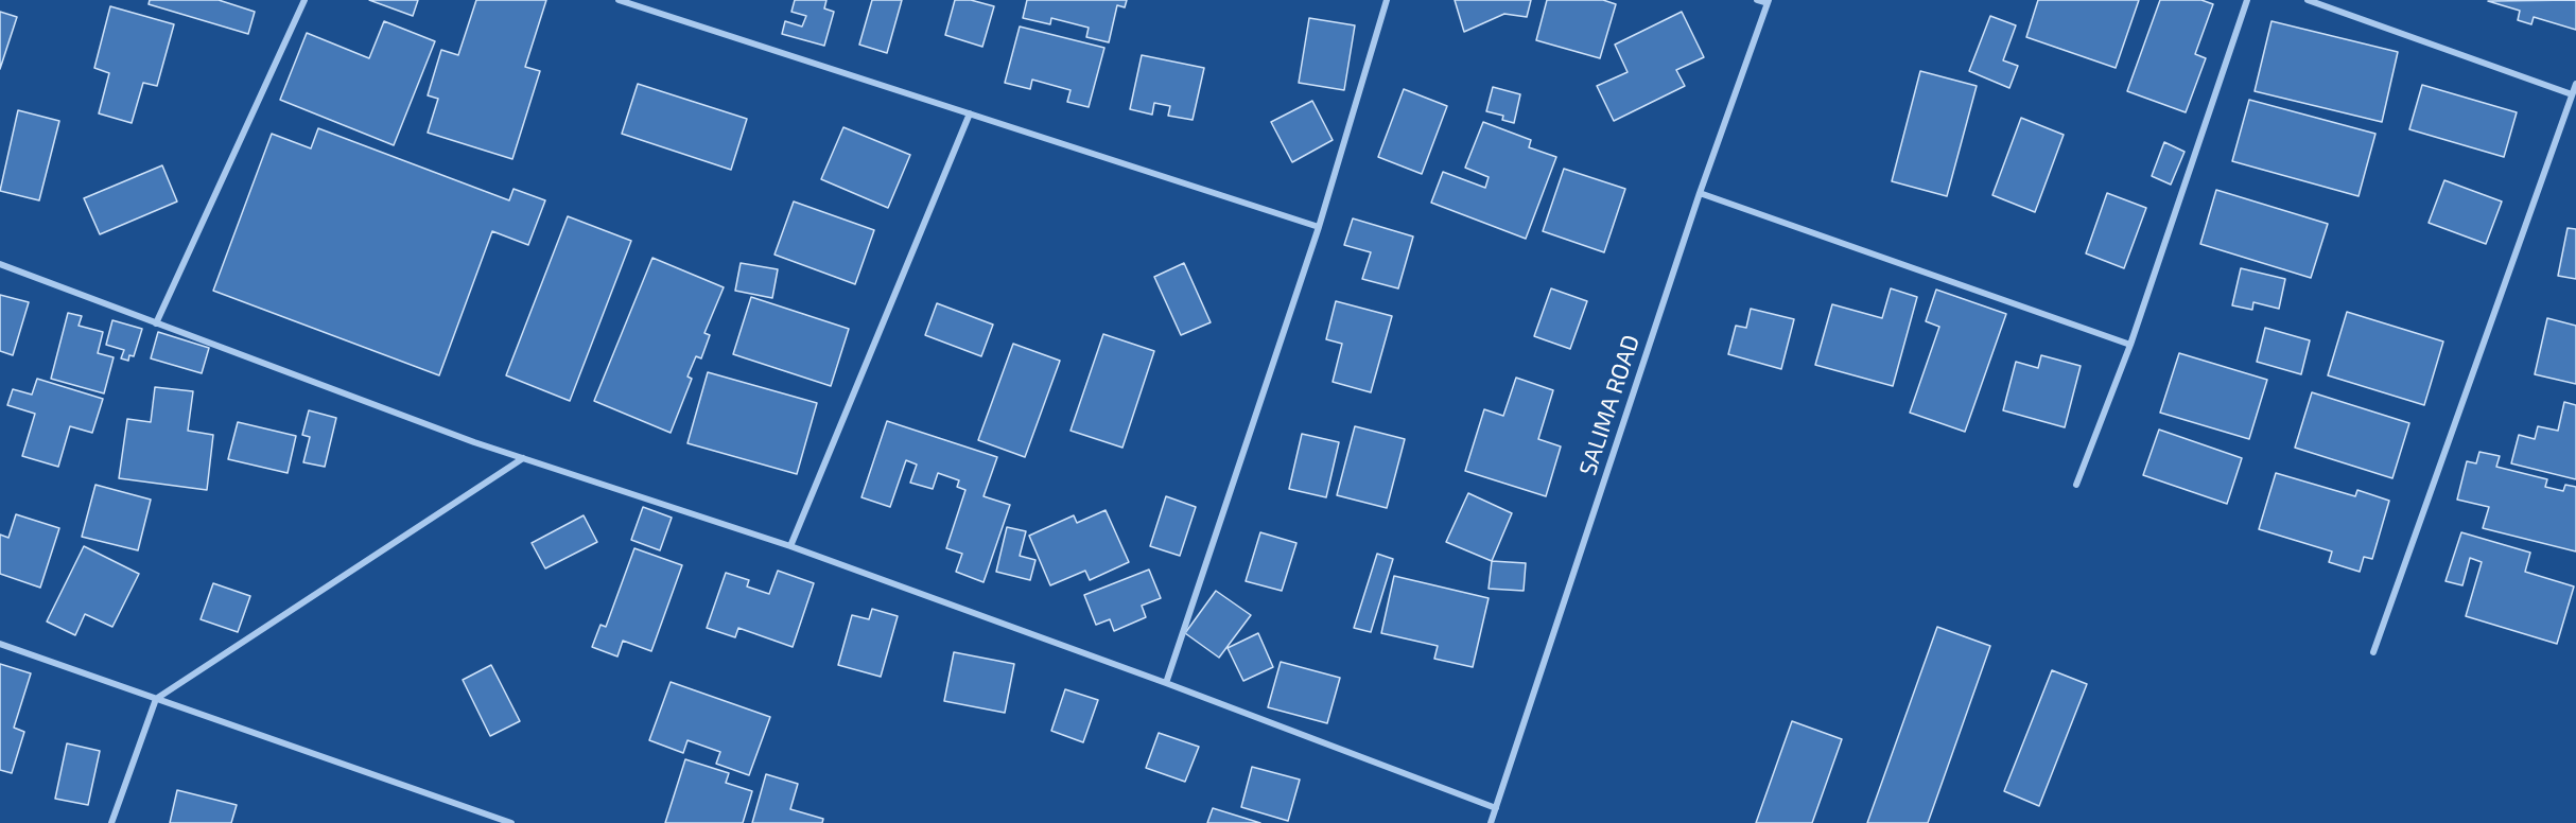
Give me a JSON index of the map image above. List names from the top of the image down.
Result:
{
  "streets": {
    "street": ["SALIMA ROAD"]
  }
}
